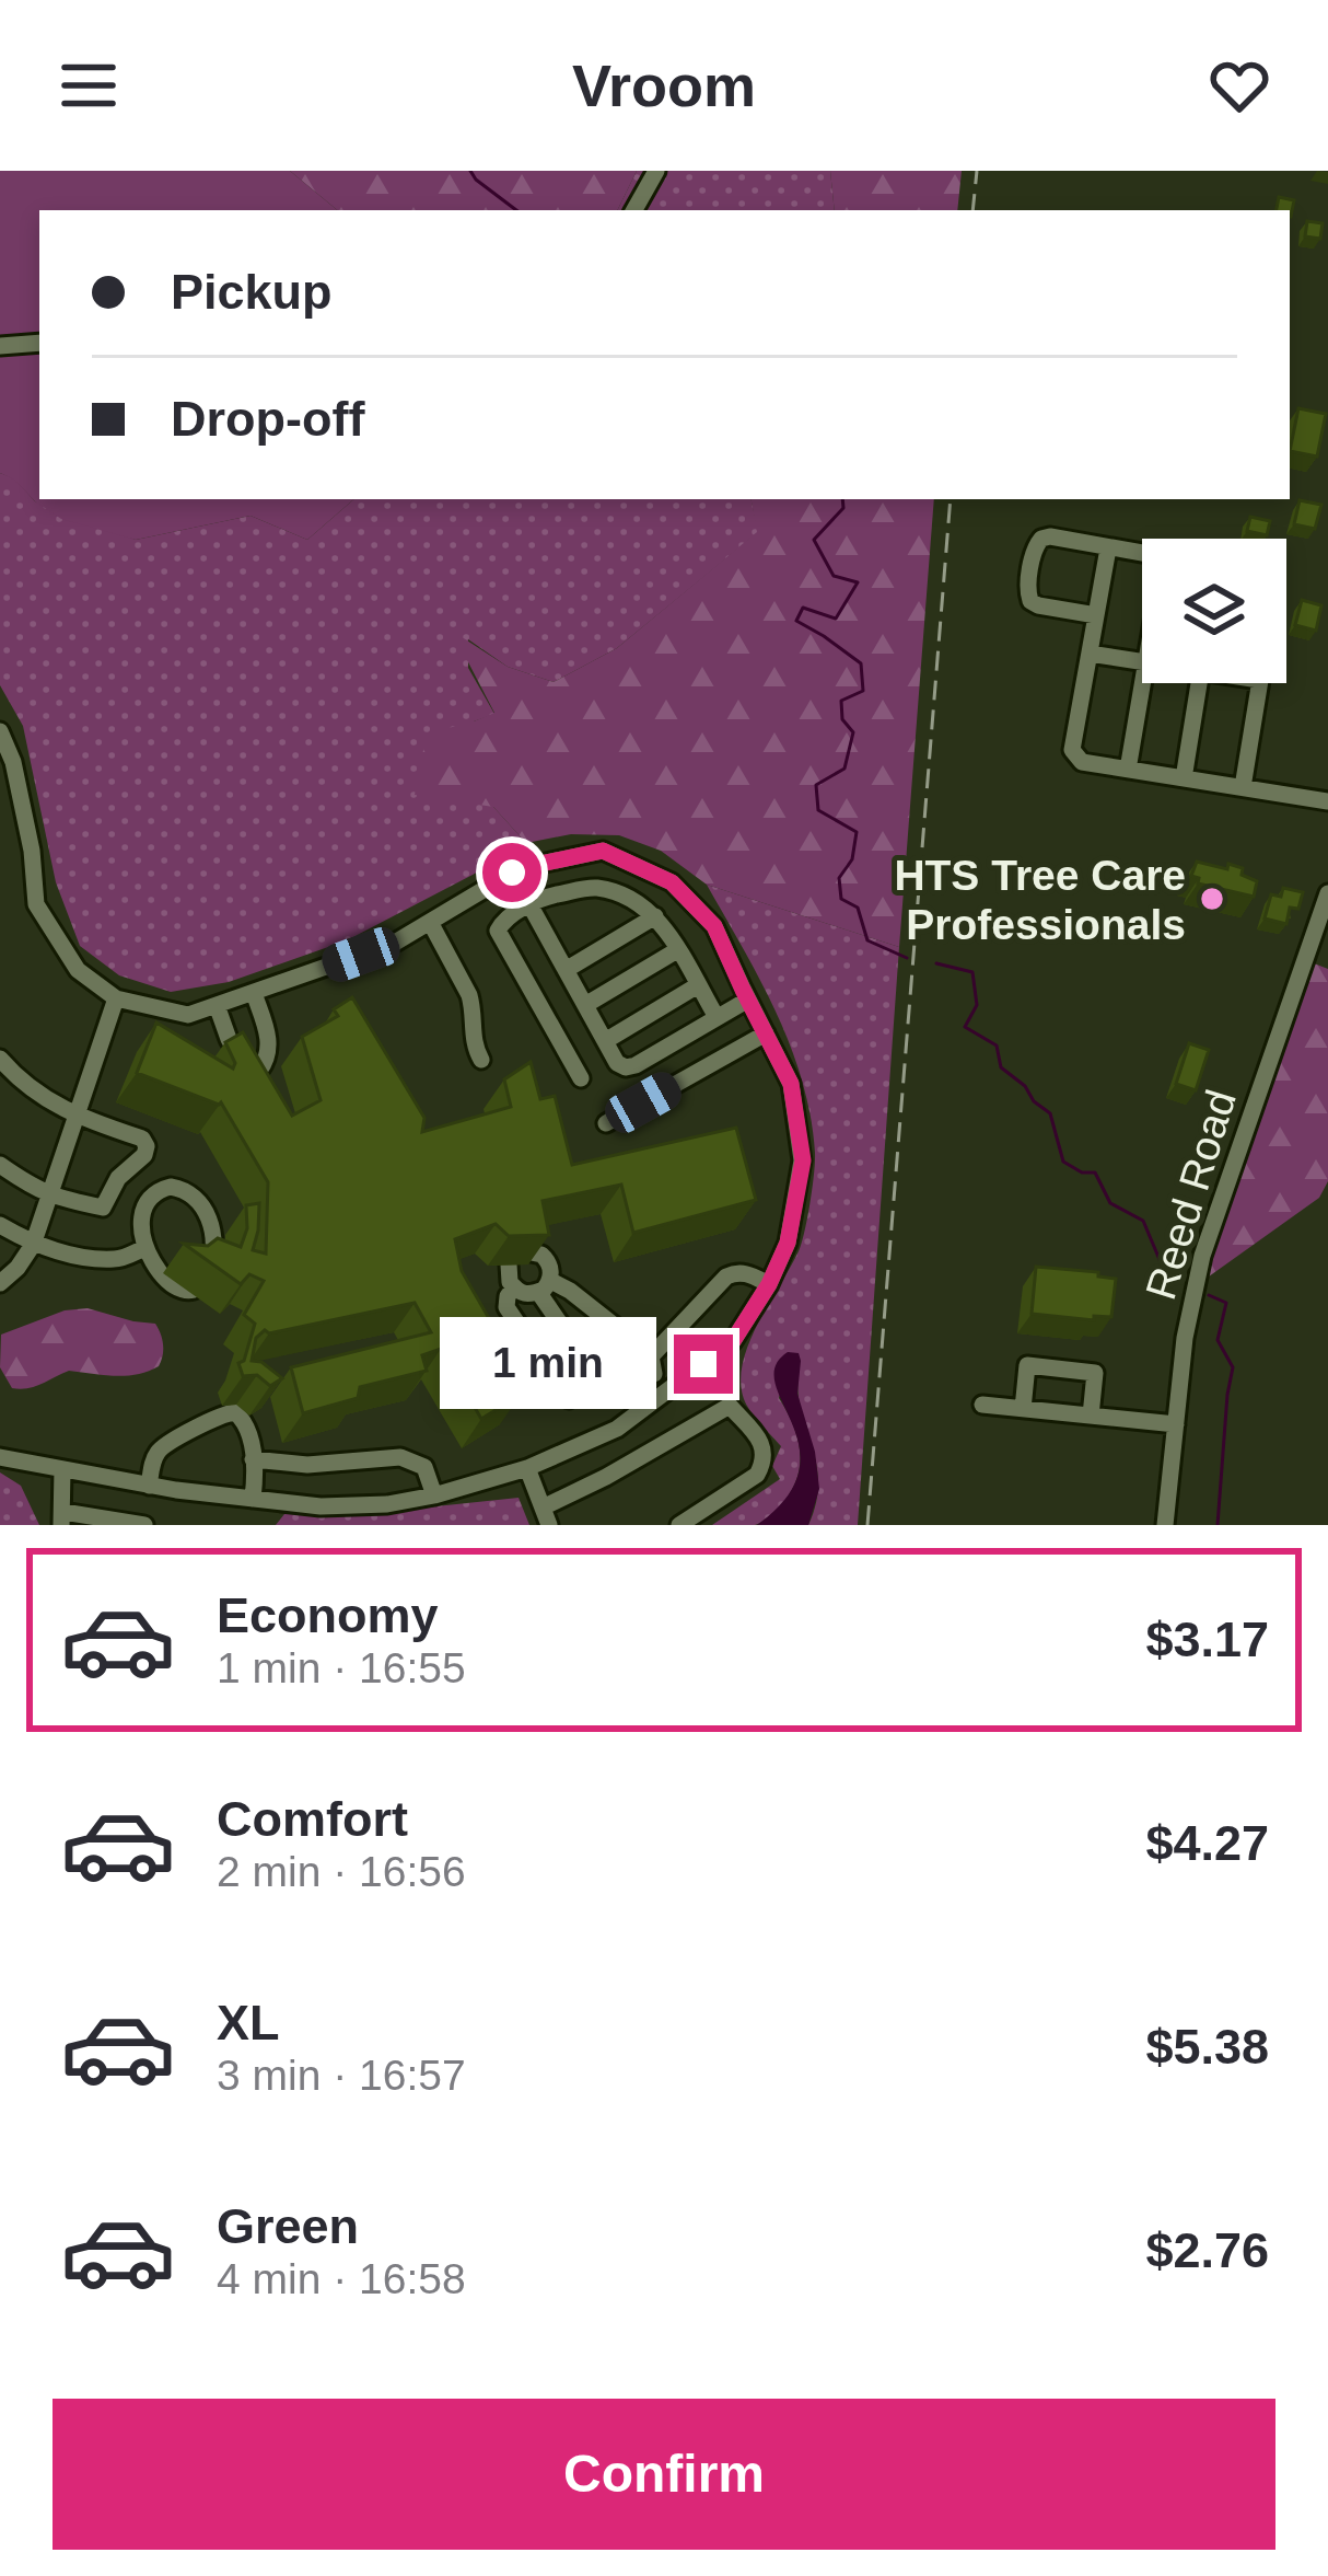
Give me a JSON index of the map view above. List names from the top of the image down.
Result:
{
  "streets": {
    "street": ["Reed Road"]
  },
  "places": ["HTS Tree Care Professionals"],
  "page": {
    "header": "Vroom",
    "banner": ["Pickup", "Drop-off"],
    "bubble": "1 min",
    "list": [
      {
        "name": "Economy",
        "note": "1 min · 16:55",
        "value": "$3.17"
      },
      {
        "name": "Comfort",
        "note": "2 min · 16:56",
        "value": "$4.27"
      },
      {
        "name": "XL",
        "note": "3 min · 16:57",
        "value": "$5.38"
      },
      {
        "name": "Green",
        "note": "4 min · 16:58",
        "value": "$2.76"
      }
    ],
    "buttons": "Confirm"
  }
}
